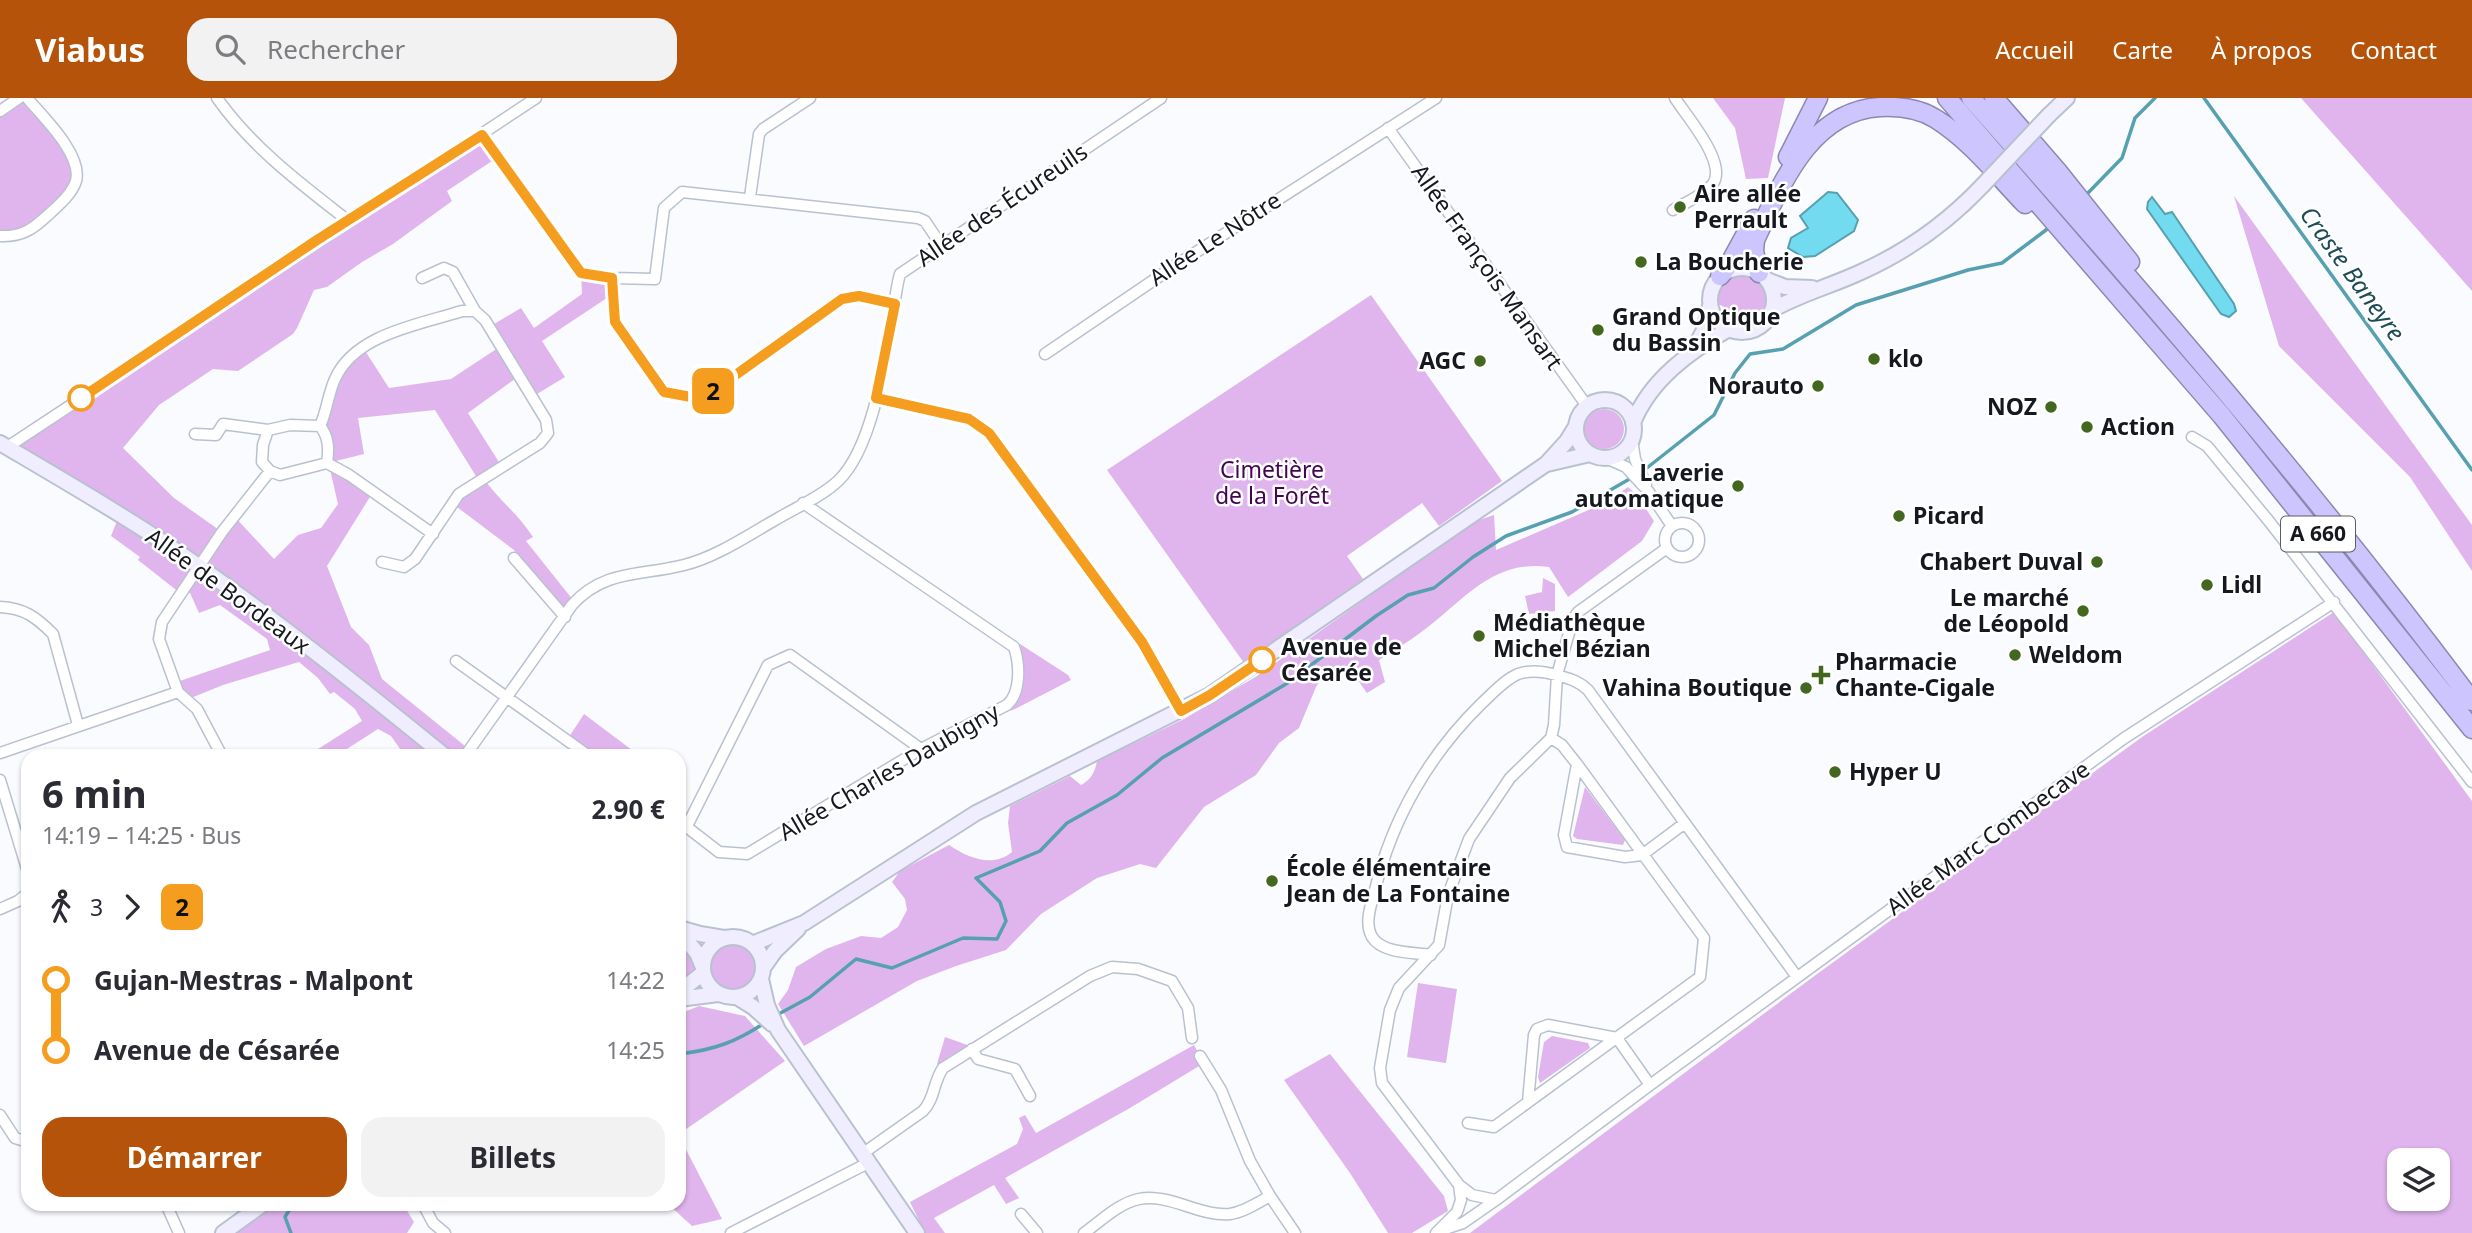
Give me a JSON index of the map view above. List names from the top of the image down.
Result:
{
  "streets": {
    "highway": ["A 660"],
    "street": [
      "Allée des Écureuils",
      "Allée Le Nôtre",
      "Allée François Mansart",
      "Allée de Bordeaux",
      "Allée Charles Daubigny",
      "Allée Marc Combecave"
    ]
  },
  "crossings": [
    ["Allée des Écureuils", "Allée Charles Daubigny"],
    ["Allée Le Nôtre", "Allée François Mansart"]
  ],
  "water": ["Craste Baneyre"],
  "parks": ["Cimetière de la Forêt"],
  "places": {
    "other": [
      "Aire allée Perrault",
      "La Boucherie",
      "Grand Optique du Bassin",
      "klo",
      "AGC",
      "Norauto",
      "NOZ",
      "Action",
      "Laverie automatique",
      "Picard",
      "Chabert Duval",
      "Lidl",
      "Le marché de Léopold",
      "Médiathèque Michel Bézian",
      "Weldom",
      "Avenue de Césarée",
      "Vahina Boutique",
      "Hyper U",
      "École élémentaire Jean de La Fontaine"
    ],
    "health": ["Pharmacie Chante-Cigale"]
  },
  "lines": ["bus line 2"],
  "page": {
    "header": "Viabus",
    "search": "Rechercher",
    "nav": [
      "Accueil",
      "Carte",
      "À propos",
      "Contact"
    ],
    "on_map": "2",
    "heading": ["6 min", "14:19 – 14:25 · Bus", "2.90 €"],
    "legs": ["3", "2"],
    "list": [
      {
        "name": "Gujan-Mestras - Malpont",
        "value": "14:22"
      },
      {
        "name": "Avenue de Césarée",
        "value": "14:25"
      }
    ],
    "buttons": ["Démarrer", "Billets"]
  }
}
